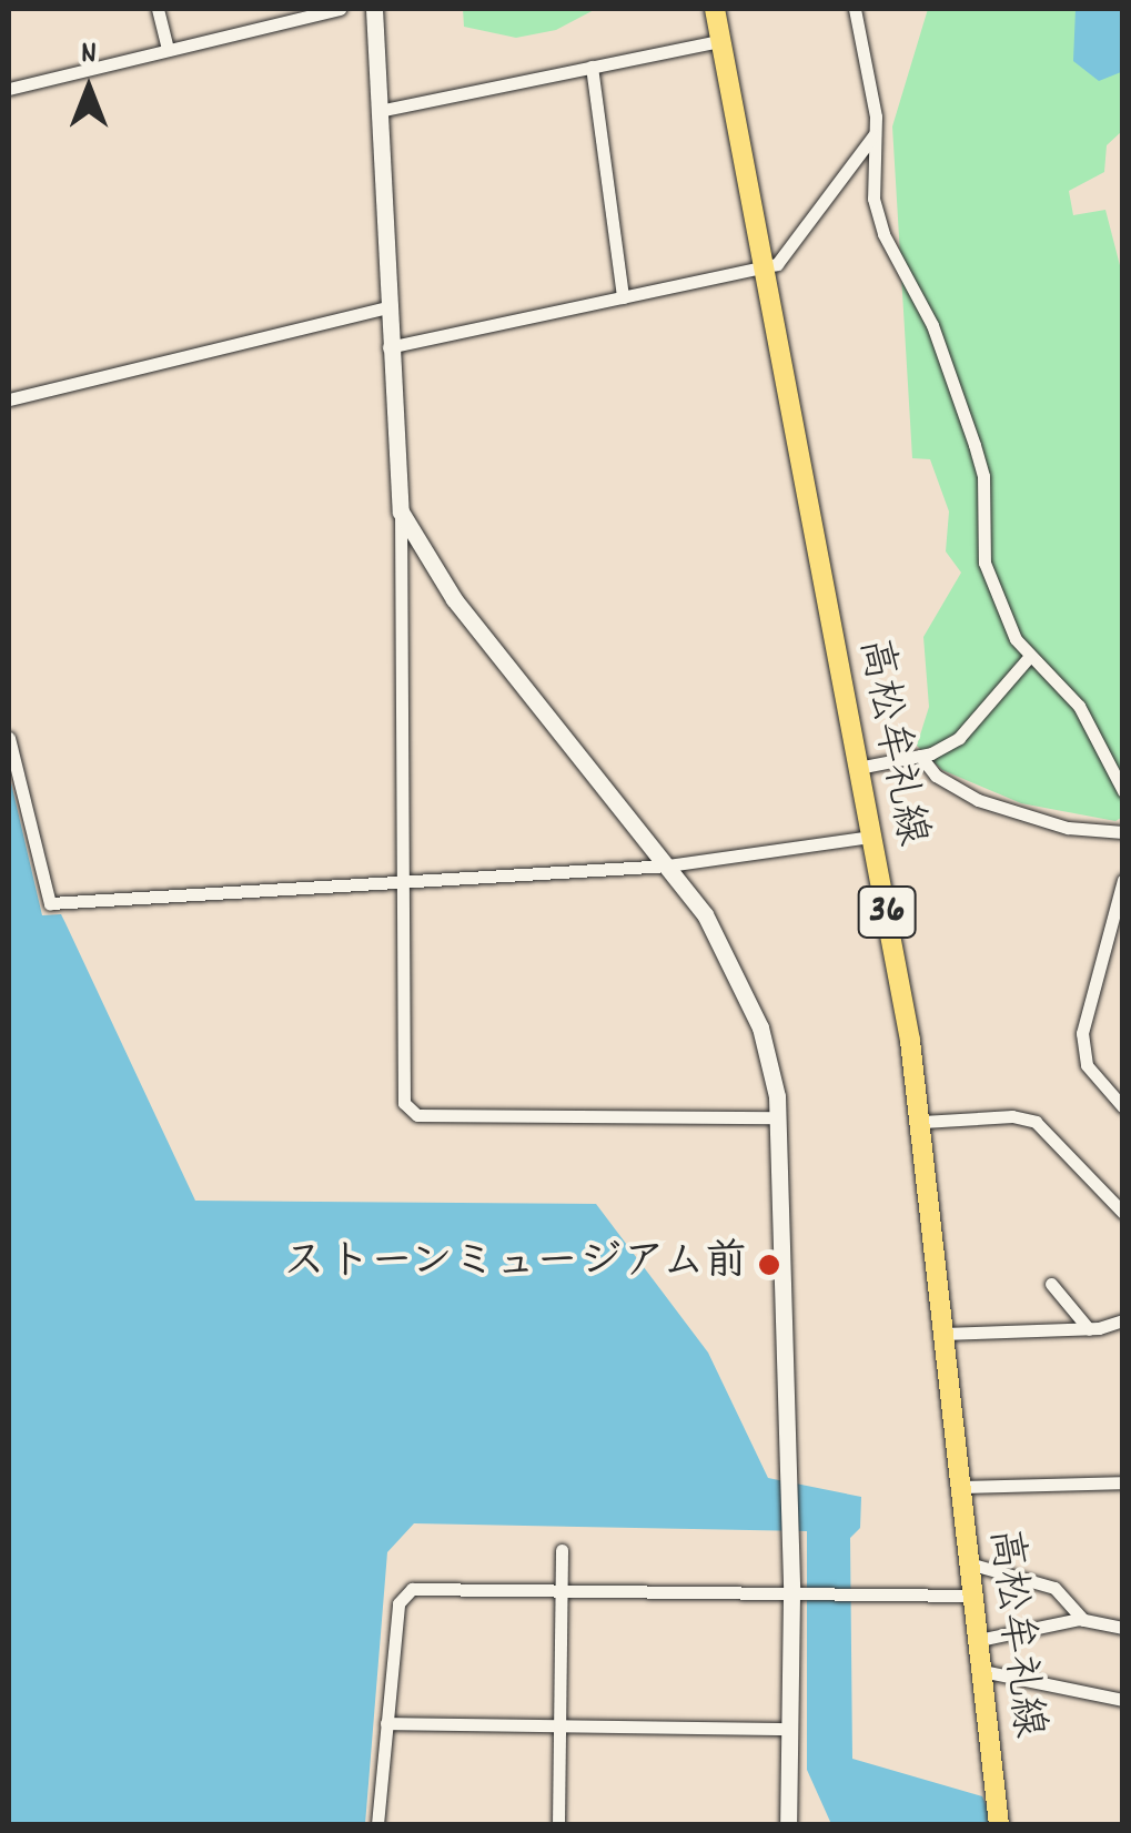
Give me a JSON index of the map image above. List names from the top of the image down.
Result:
{
  "streets": {
    "main road": ["高松牟礼線", "36"]
  },
  "places": ["ストーンミュージアム前"],
  "north": "top"
}
